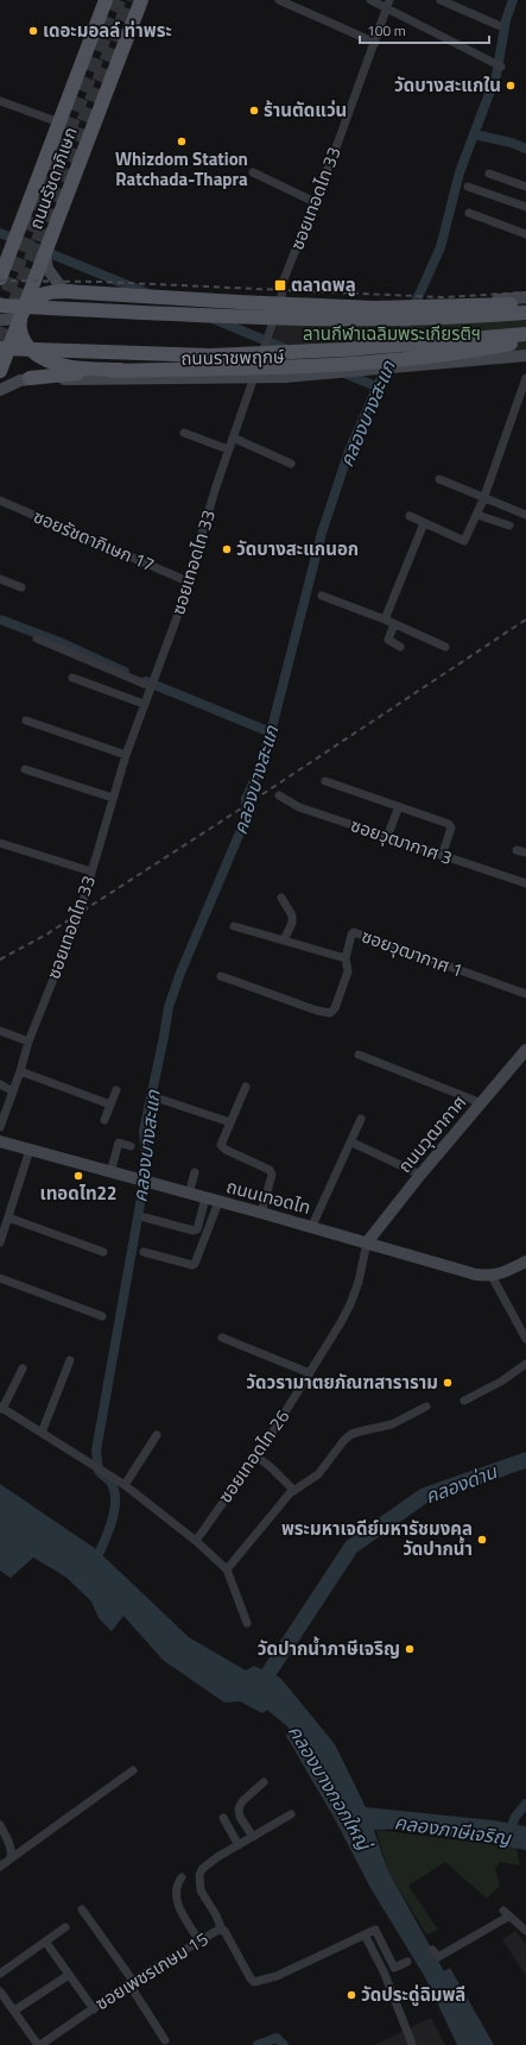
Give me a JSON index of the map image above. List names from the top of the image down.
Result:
{
  "streets": {
    "main road": [
      "ถนนรัชดาภิเษก",
      "ถนนราชพฤกษ์",
      "ถนนวุฒากาศ",
      "ถนนเทอดไท"
    ],
    "street": [
      "ซอยเทอดไท 33",
      "ซอยรัชดาภิเษก 17",
      "ซอยวุฒากาศ 3",
      "ซอยวุฒากาศ 1",
      "ซอยเทอดไท 26",
      "ซอยเพชรเกษม 15"
    ]
  },
  "crossings": [
    ["ซอยเทอดไท 33", "ถนนราชพฤกษ์"],
    ["ซอยเทอดไท 33", "ซอยรัชดาภิเษก 17"],
    ["ถนนวุฒากาศ", "ถนนเทอดไท"],
    ["ถนนวุฒากาศ", "ซอยเทอดไท 26"],
    ["ถนนเทอดไท", "ซอยเทอดไท 26"]
  ],
  "water": [
    "คลองบางสะแก",
    "คลองด่าน",
    "คลองบางกอกใหญ่",
    "คลองภาษีเจริญ"
  ],
  "parks": ["ลานกีฬาเฉลิมพระเกียรติฯ"],
  "places": {
    "other": [
      "เดอะมอลล์ ท่าพระ",
      "วัดบางสะแกใน",
      "ร้านตัดแว่น",
      "Whizdom Station Ratchada-Thapra",
      "วัดบางสะแกนอก",
      "เทอดไท22",
      "วัดวรามาตยภัณฑสาราราม",
      "พระมหาเจดีย์มหารัชมงคล วัดปากน้ำ",
      "วัดปากน้ำภาษีเจริญ",
      "วัดประดู่ฉิมพลี"
    ],
    "transit": ["ตลาดพลู"]
  },
  "scale_bar": "100 m"
}
